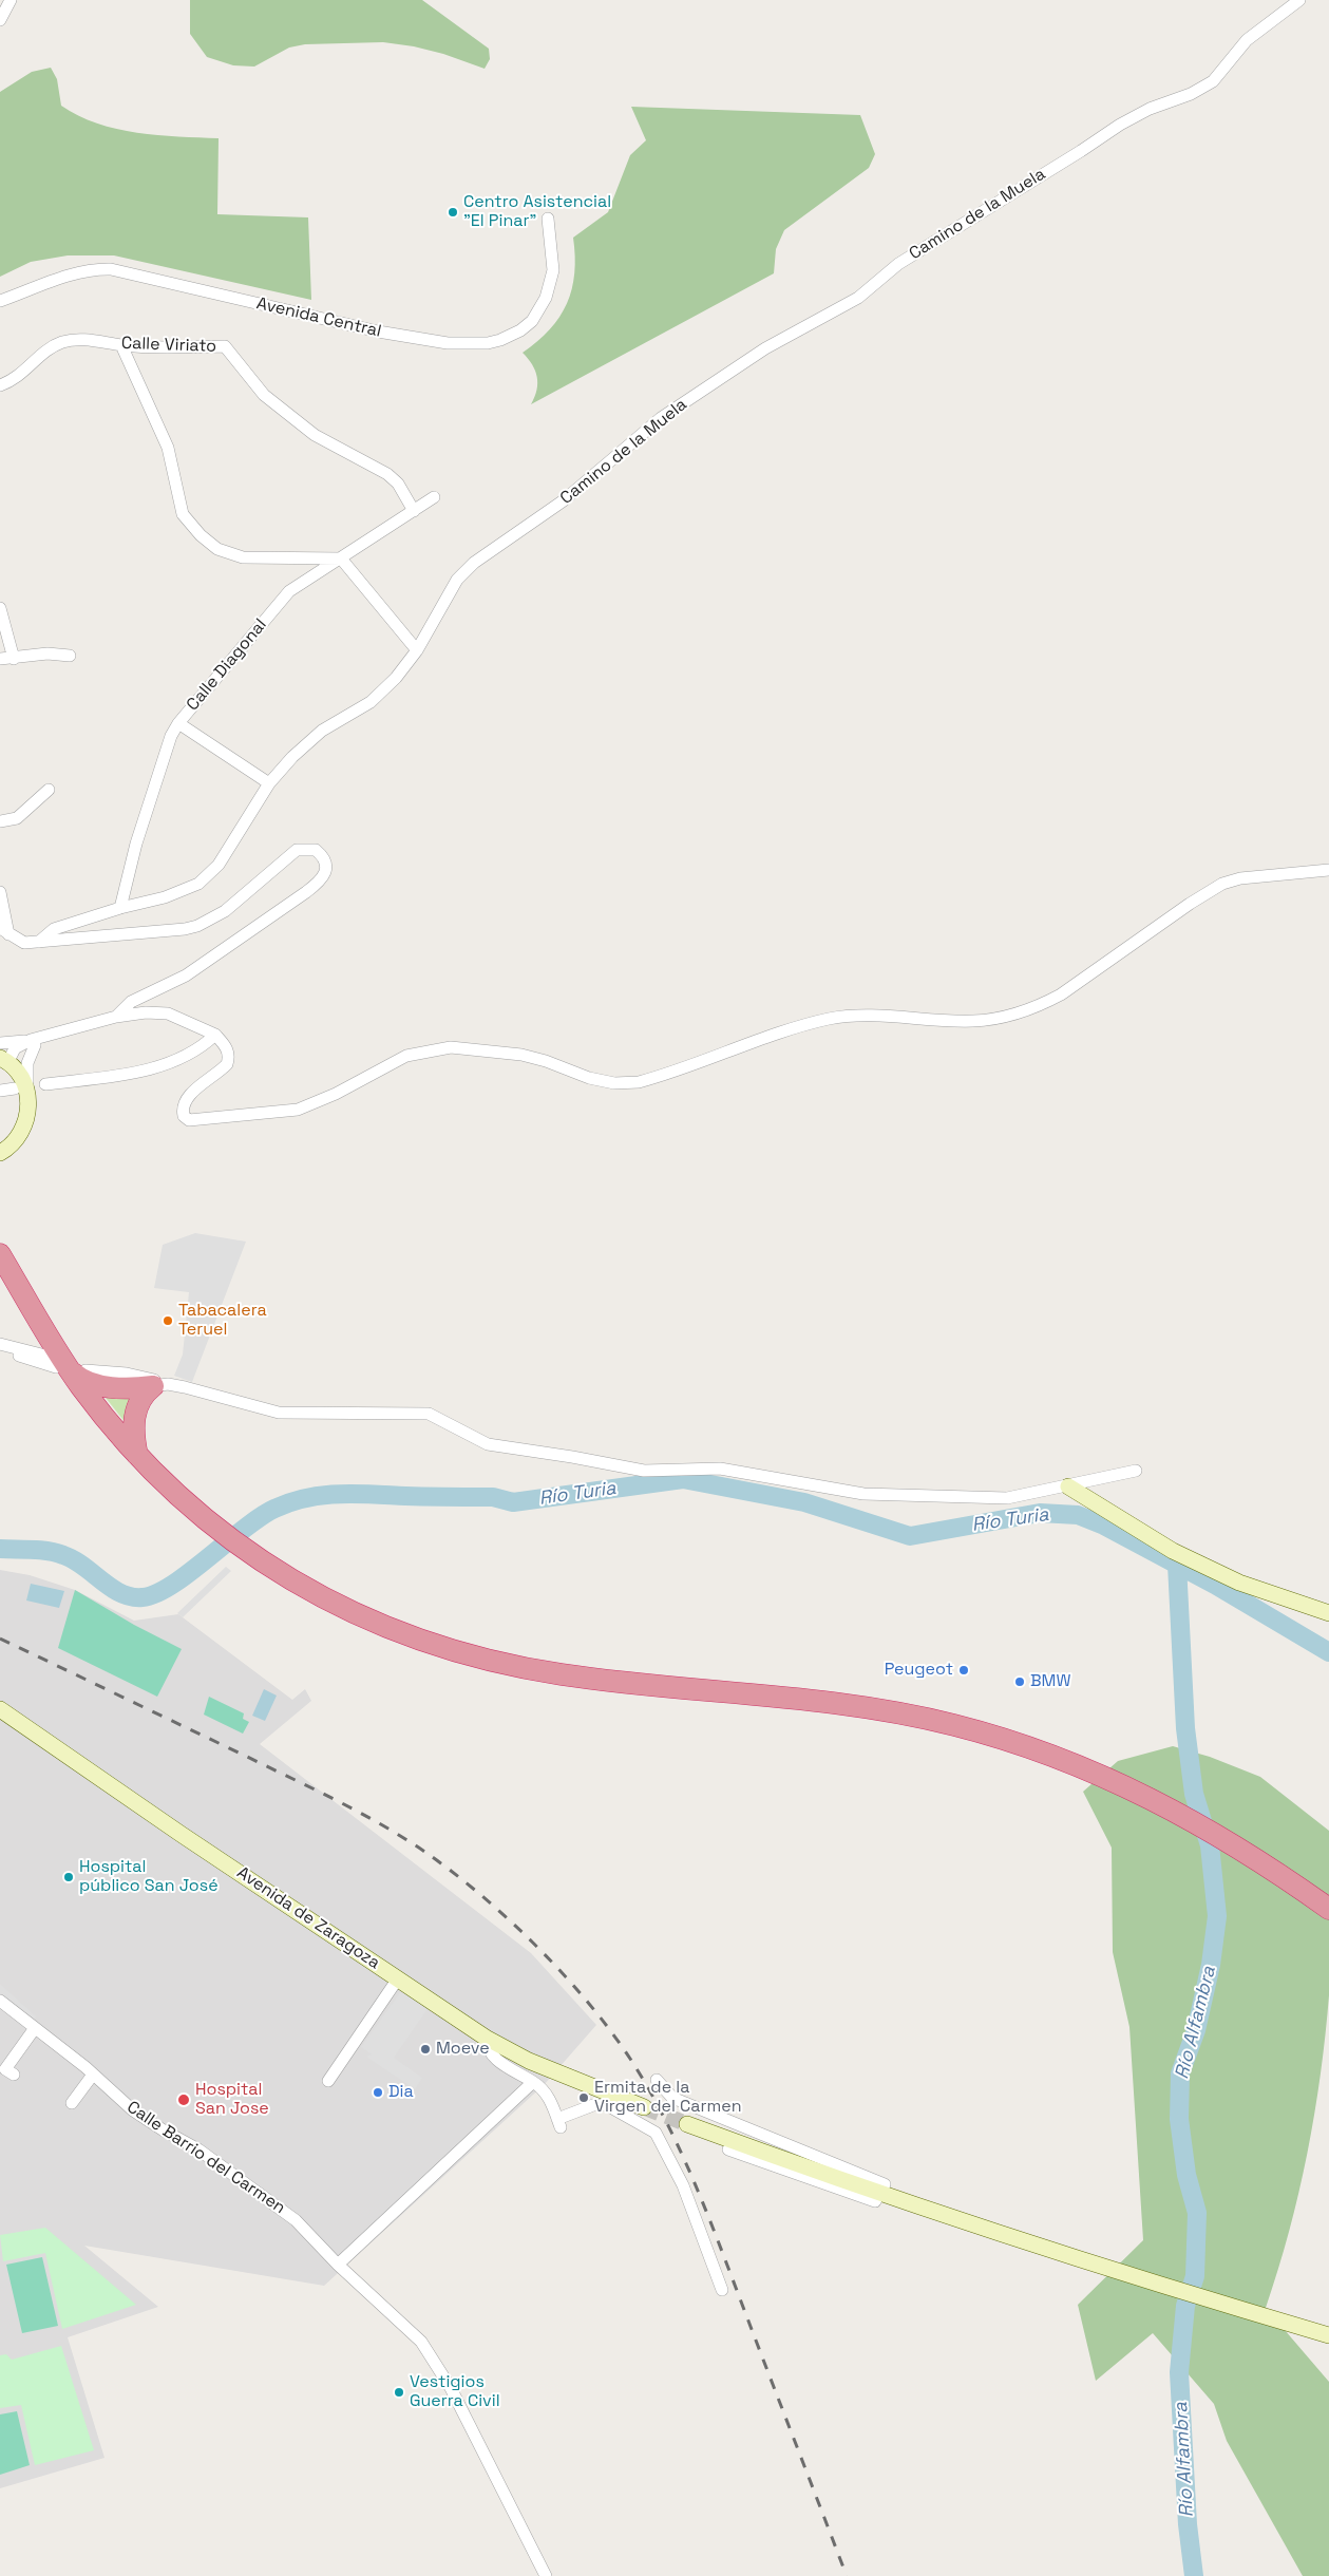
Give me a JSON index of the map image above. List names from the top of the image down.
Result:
{
  "streets": {
    "main road": ["Avenida de Zaragoza"],
    "street": [
      "Camino de la Muela",
      "Avenida Central",
      "Calle Viriato",
      "Calle Diagonal",
      "Calle Barrio del Carmen"
    ]
  },
  "crossings": [
    ["Camino de la Muela", "Calle Diagonal"],
    ["Calle Viriato", "Calle Diagonal"]
  ],
  "water": ["Río Turia", "Río Alfambra"],
  "places": [
    "Centro Asistencial \"El Pinar\"",
    "Tabacalera Teruel",
    "Peugeot",
    "BMW",
    "Hospital público San José",
    "Moeve",
    "Dia",
    "Ermita de la Virgen del Carmen",
    "Hospital San Jose",
    "Vestigios Guerra Civil"
  ]
}
